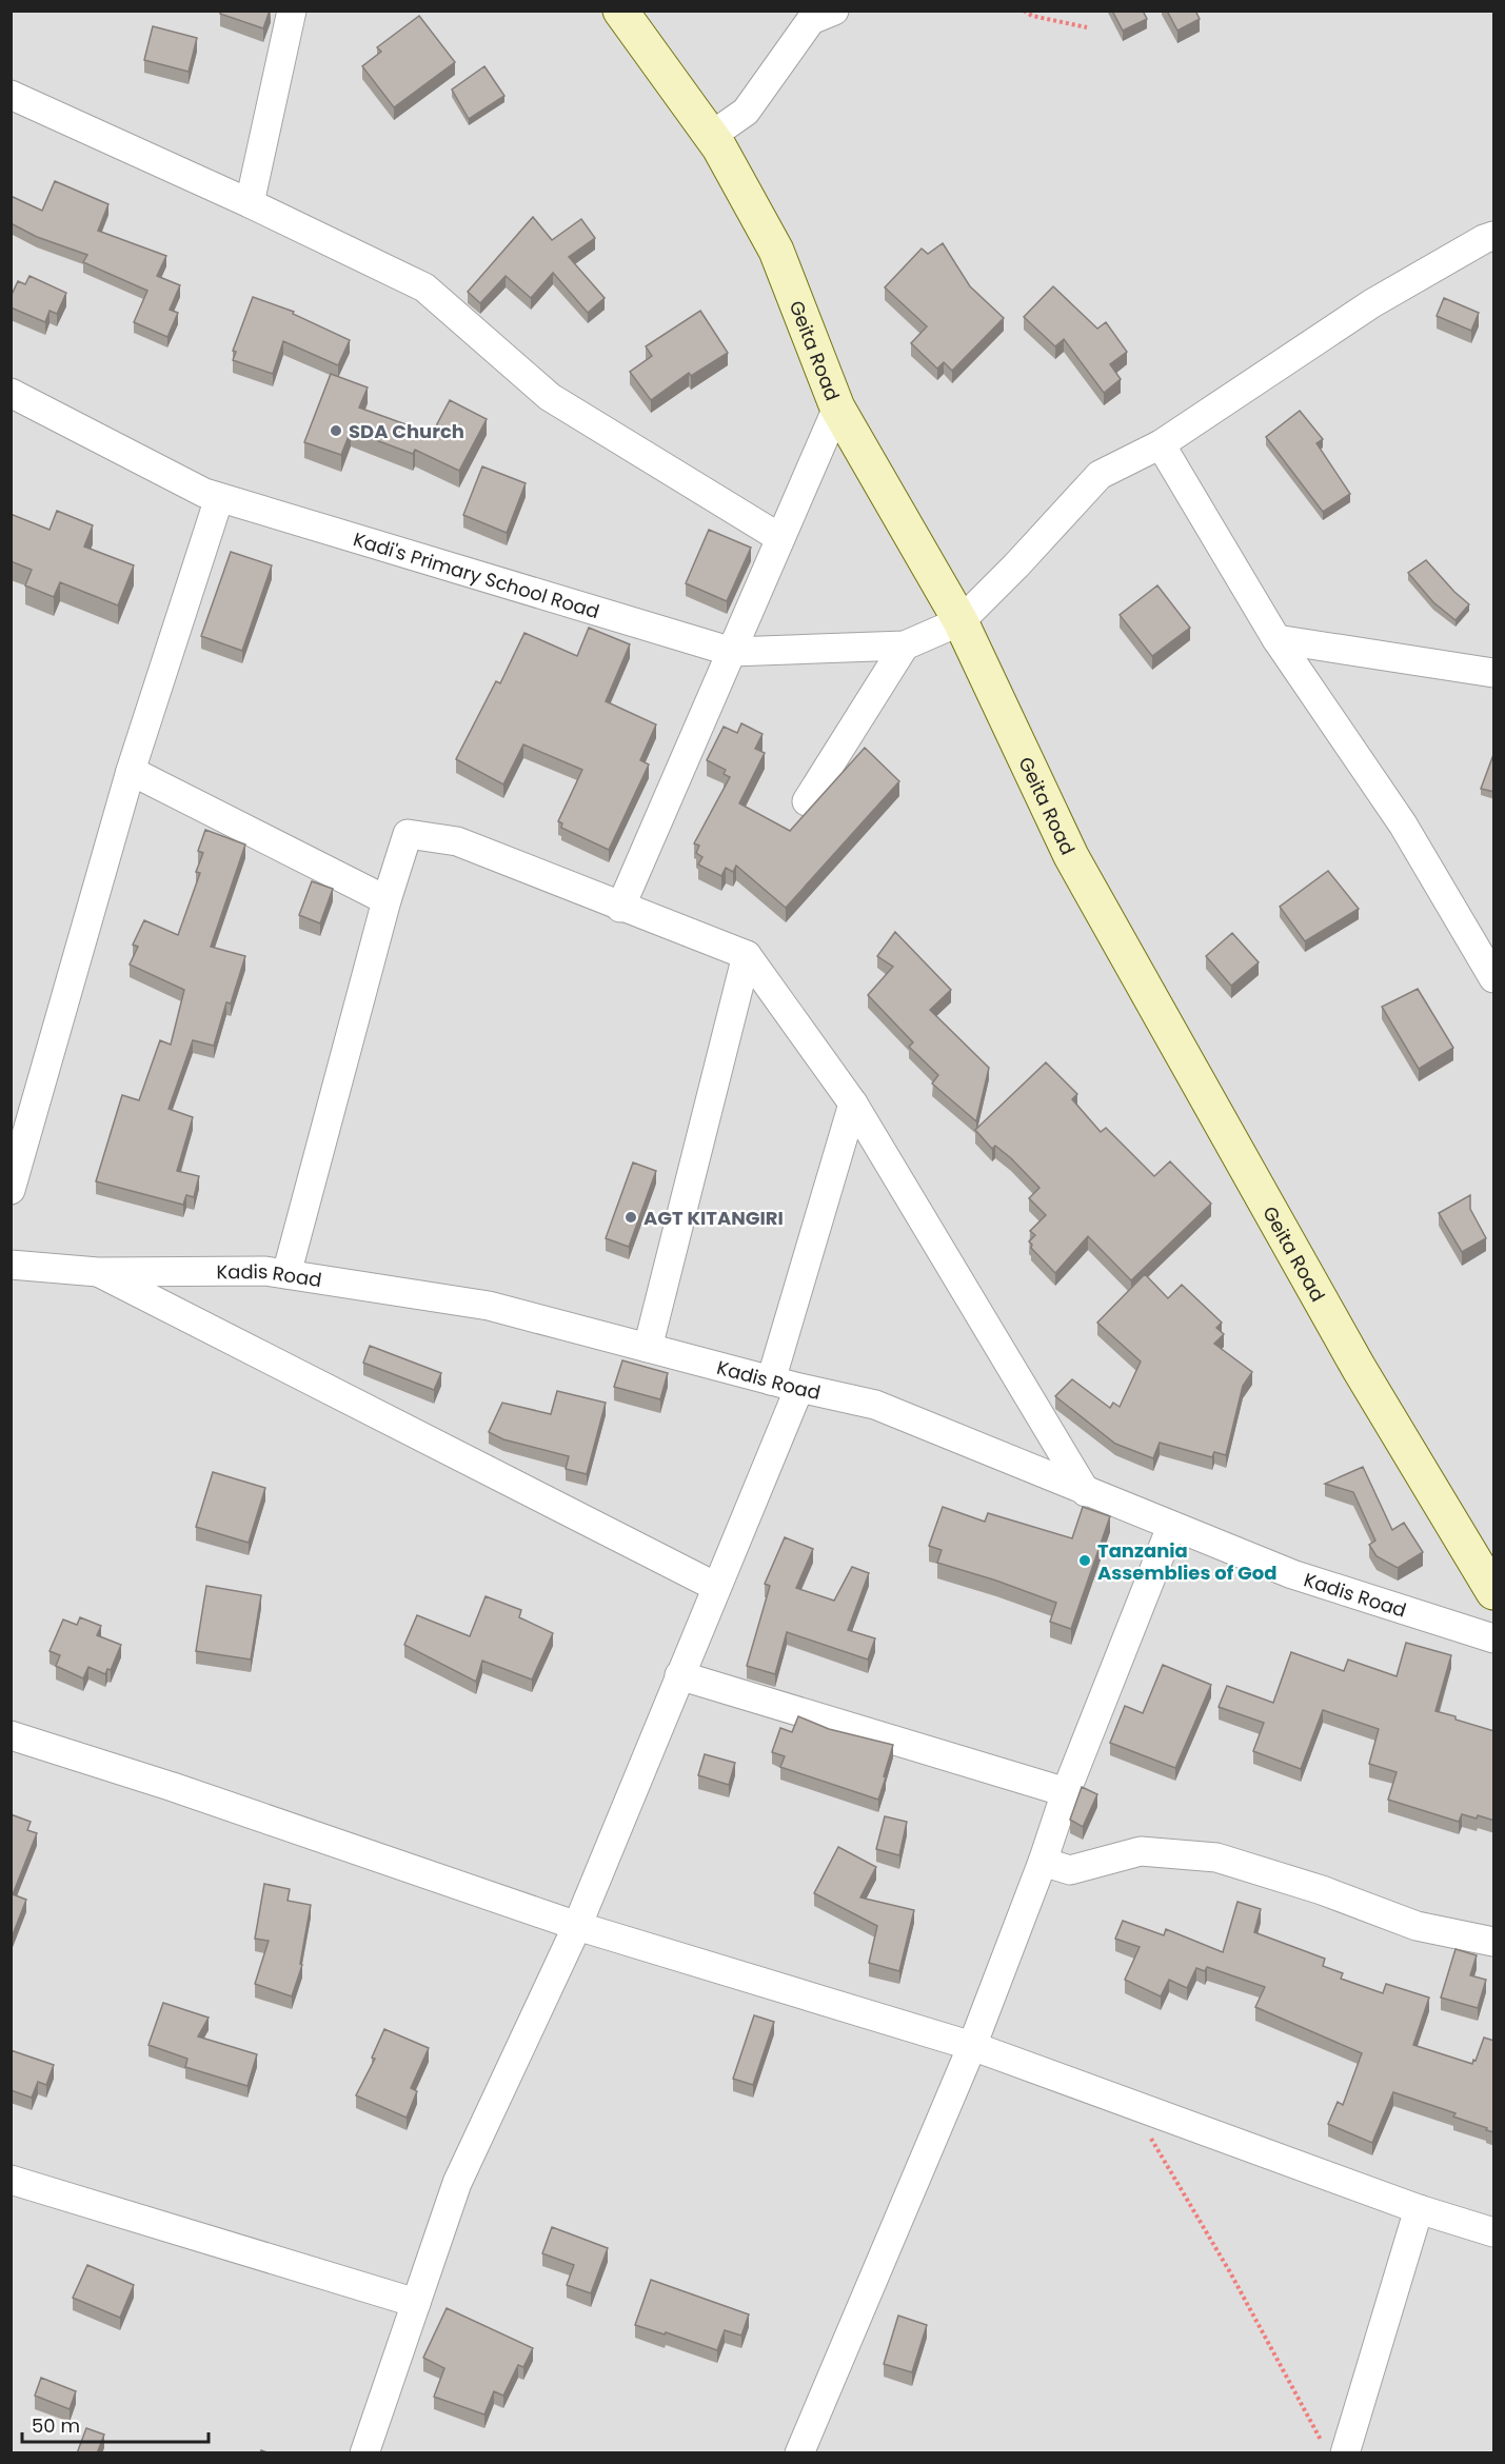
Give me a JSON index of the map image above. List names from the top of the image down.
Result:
{
  "streets": {
    "main road": ["Geita Road"],
    "street": ["Kadi's Primary School Road", "Kadis Road"]
  },
  "crossings": [
    ["Geita Road", "Kadi's Primary School Road"]
  ],
  "places": ["SDA Church", "AGT KITANGIRI", "Tanzania Assemblies of God"],
  "scale_bar": "50 m"
}
